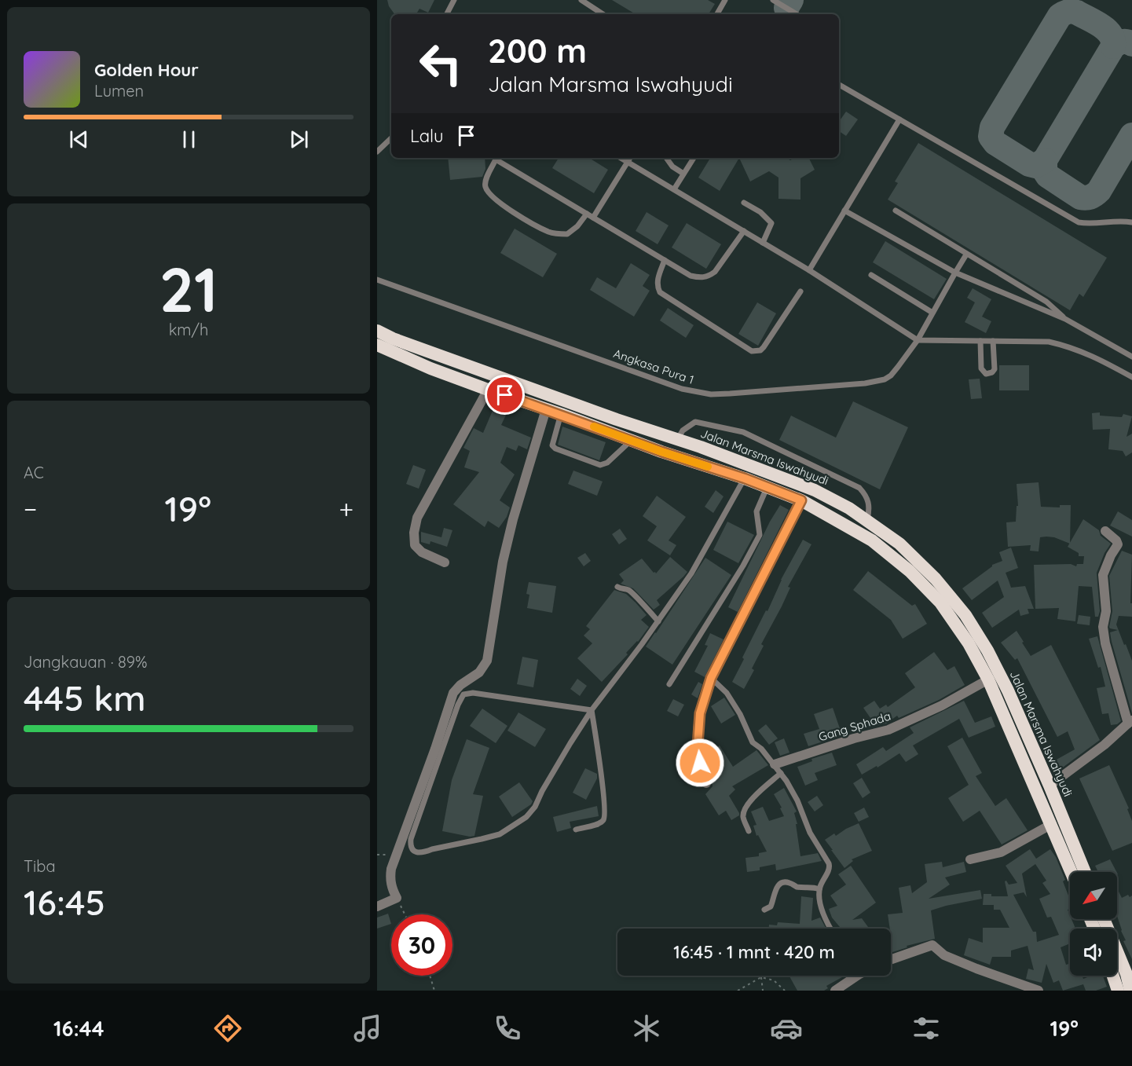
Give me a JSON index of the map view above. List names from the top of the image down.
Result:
{
  "streets": {
    "highway": ["Jalan Marsma Iswahyudi"],
    "street": ["Gang Sphada"],
    "lane": ["Angkasa Pura 1"]
  },
  "north": "bottom left",
  "page": {
    "turn": ["200 m", "Jalan Marsma Iswahyudi"],
    "song": ["Golden Hour", "Lumen"],
    "then": "Lalu",
    "tile": [
      ["21", "km/h"],
      "AC",
      ["Jangkauan · 89%", "445 km"],
      ["Tiba", "16:45"]
    ],
    "heat": ["−", "19°", "+"],
    "limit": "30",
    "trip": "16:45 · 1 mnt · 420 m",
    "tabs": ["16:44", "19°"]
  }
}
